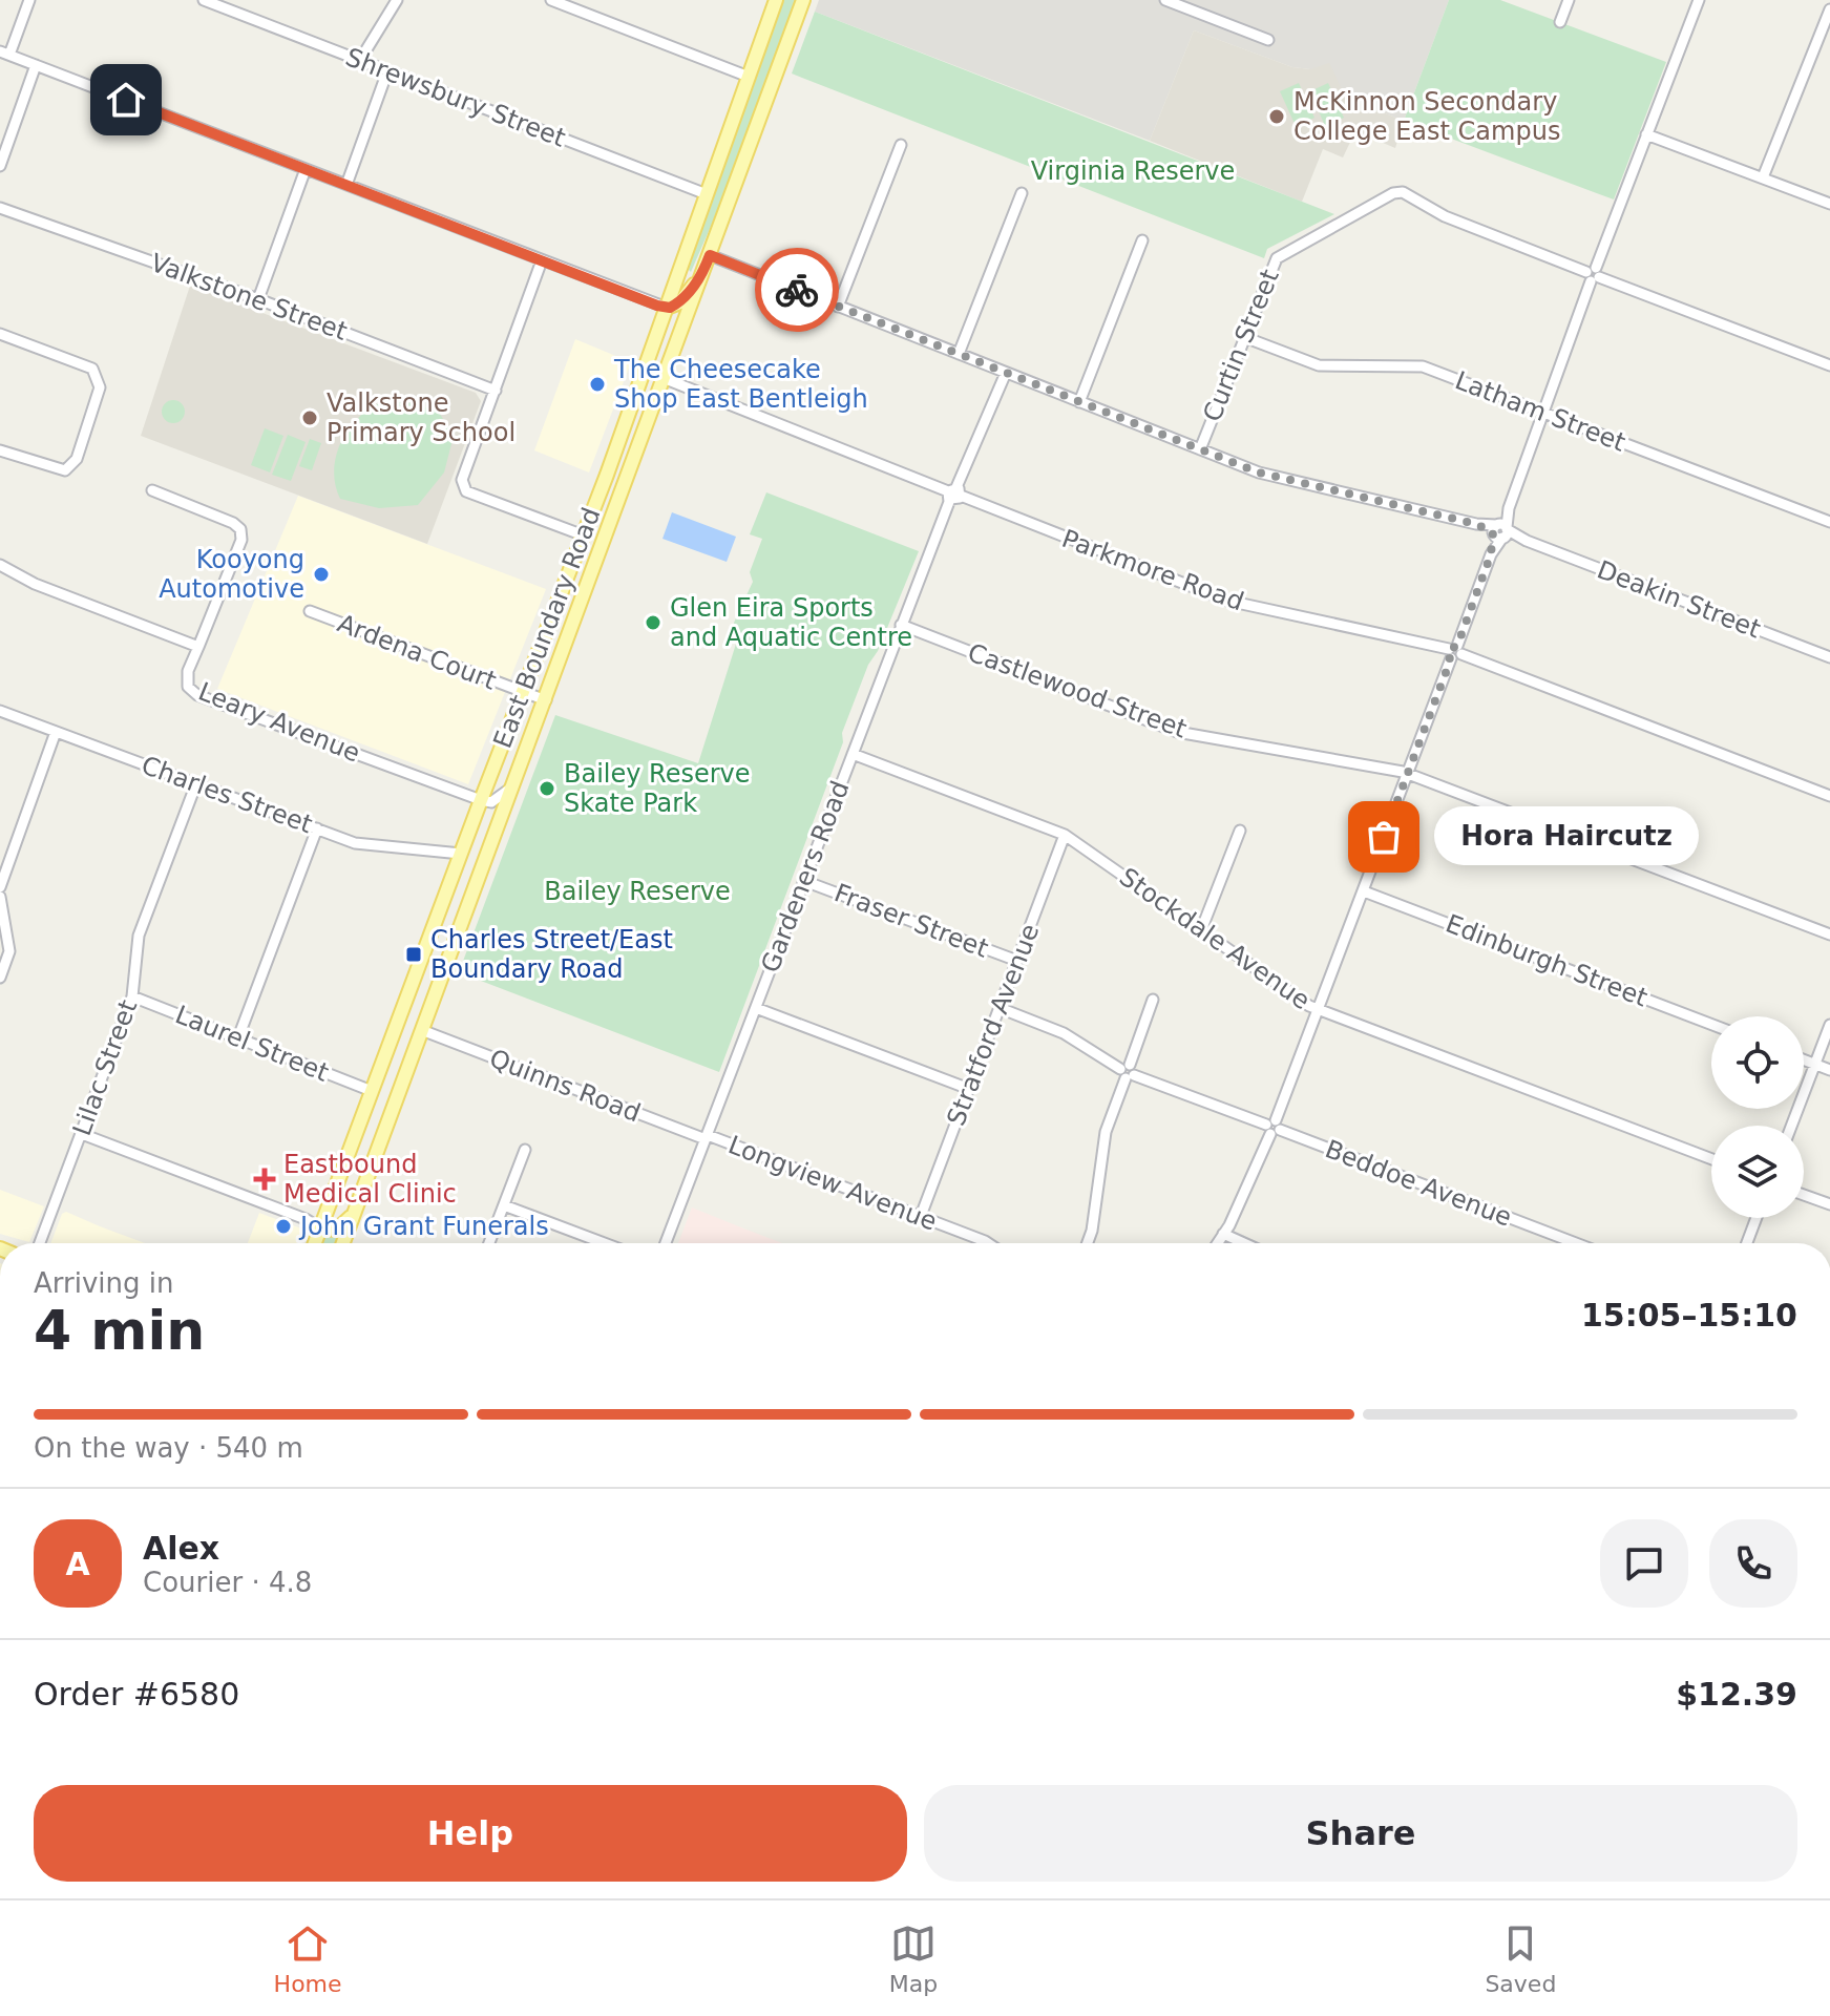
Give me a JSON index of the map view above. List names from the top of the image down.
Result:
{
  "streets": {
    "main road": ["East Boundary Road"],
    "street": [
      "Shrewsbury Street",
      "Valkstone Street",
      "Curtin Street",
      "Latham Street",
      "Parkmore Road",
      "Deakin Street",
      "Ardena Court",
      "Castlewood Street",
      "Leary Avenue",
      "Charles Street",
      "Gardeners Road",
      "Fraser Street",
      "Stockdale Avenue",
      "Edinburgh Street",
      "Stratford Avenue",
      "Laurel Street",
      "Lilac Street",
      "Quinns Road",
      "Longview Avenue",
      "Beddoe Avenue"
    ]
  },
  "crossings": [
    ["Shrewsbury Street", "East Boundary Road"],
    ["Curtin Street", "Latham Street"],
    ["Curtin Street", "Deakin Street"],
    ["Parkmore Road", "East Boundary Road"],
    ["Parkmore Road", "Gardeners Road"],
    ["Deakin Street", "East Boundary Road"],
    ["Deakin Street", "Gardeners Road"],
    ["East Boundary Road", "Ardena Court"],
    ["East Boundary Road", "Leary Avenue"],
    ["East Boundary Road", "Charles Street"],
    ["East Boundary Road", "Laurel Street"],
    ["East Boundary Road", "Quinns Road"],
    ["Castlewood Street", "Gardeners Road"],
    ["Charles Street", "Lilac Street"],
    ["Gardeners Road", "Fraser Street"],
    ["Gardeners Road", "Stockdale Avenue"],
    ["Gardeners Road", "Quinns Road"],
    ["Gardeners Road", "Longview Avenue"],
    ["Fraser Street", "Stratford Avenue"],
    ["Stockdale Avenue", "Stratford Avenue"],
    ["Stratford Avenue", "Longview Avenue"],
    ["Stratford Avenue", "Beddoe Avenue"],
    ["Laurel Street", "Lilac Street"],
    ["Quinns Road", "Longview Avenue"]
  ],
  "parks": ["Virginia Reserve", "Bailey Reserve"],
  "places": {
    "other": [
      "McKinnon Secondary College East Campus",
      "The Cheesecake Shop East Bentleigh",
      "Valkstone Primary School",
      "Kooyong Automotive",
      "Glen Eira Sports and Aquatic Centre",
      "Bailey Reserve Skate Park",
      "Hora Haircutz",
      "John Grant Funerals"
    ],
    "transit": ["Charles Street/East Boundary Road"],
    "health": ["Eastbound Medical Clinic"]
  },
  "page": {
    "bubble": "Hora Haircutz",
    "heading": ["4 min", "Arriving in", "15:05–15:10"],
    "panel": [
      "Alex",
      "Courier · 4.8",
      "Order #6580",
      "$12.39"
    ],
    "bar": "On the way · 540 m",
    "round": "A",
    "buttons": ["Help", "Share"],
    "tabs": ["Home", "Map", "Saved"]
  }
}
